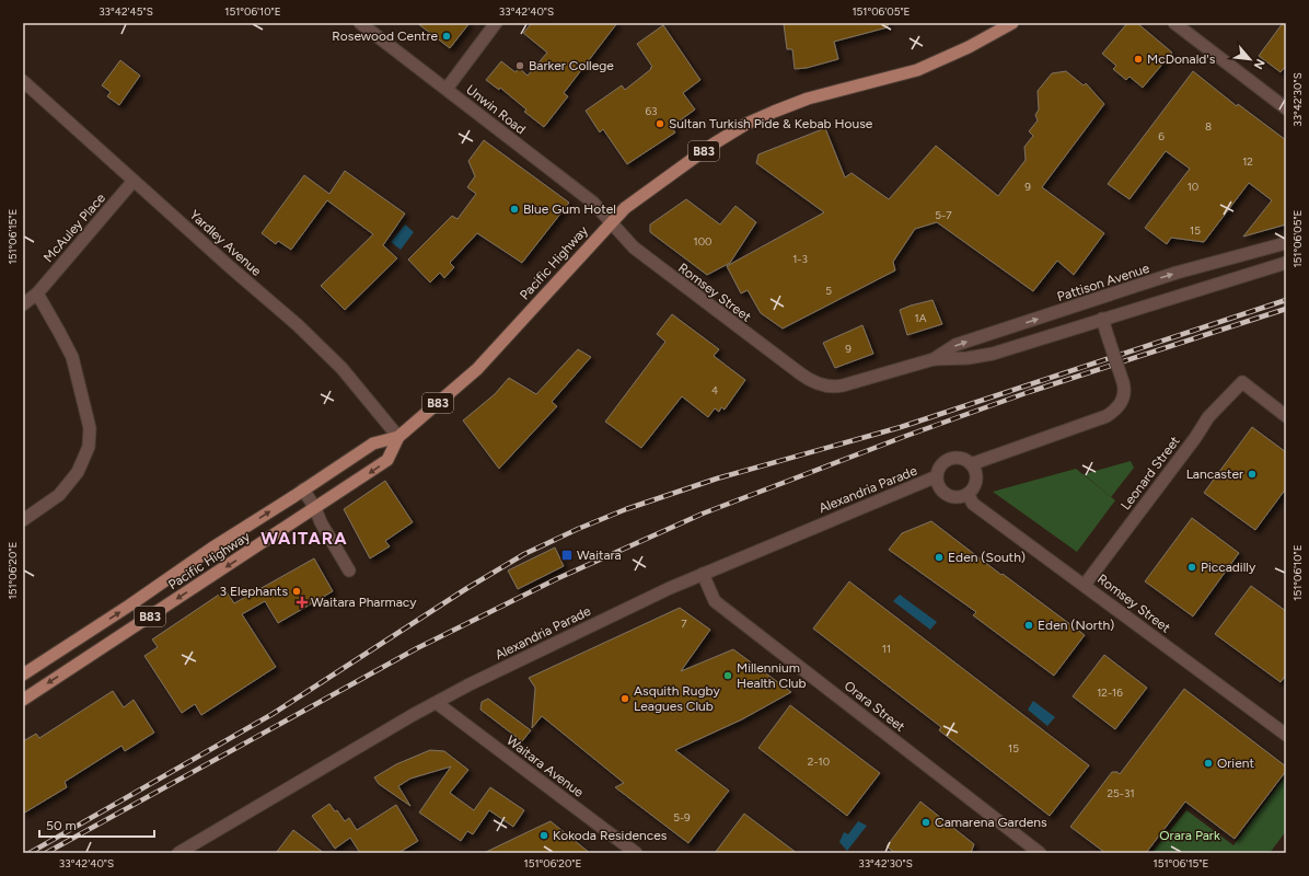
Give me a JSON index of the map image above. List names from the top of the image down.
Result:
{
  "streets": {
    "main road": ["B83", "Pacific Highway"],
    "street": [
      "Unwin Road",
      "McAuley Place",
      "Yardley Avenue",
      "Pattison Avenue",
      "Romsey Street",
      "Leonard Street",
      "Alexandria Parade",
      "Orara Street",
      "Waitara Avenue"
    ]
  },
  "crossings": [
    ["Unwin Road", "Pacific Highway"],
    ["Unwin Road", "Romsey Street"],
    ["McAuley Place", "Yardley Avenue"],
    ["Yardley Avenue", "Pacific Highway"],
    ["Pacific Highway", "Romsey Street"],
    ["Pattison Avenue", "Romsey Street"],
    ["Romsey Street", "Leonard Street"],
    ["Romsey Street", "Alexandria Parade"],
    ["Alexandria Parade", "Orara Street"],
    ["Alexandria Parade", "Waitara Avenue"]
  ],
  "districts": ["WAITARA"],
  "parks": ["Orara Park"],
  "places": {
    "other": [
      "Rosewood Centre",
      "McDonald's",
      "Barker College",
      "Sultan Turkish Pide & Kebab House",
      "Blue Gum Hotel",
      "Lancaster",
      "Eden (South)",
      "Piccadilly",
      "3 Elephants",
      "Eden (North)",
      "Millennium Health Club",
      "Asquith Rugby Leagues Club",
      "Orient",
      "Camarena Gardens",
      "Kokoda Residences"
    ],
    "transit": ["Waitara"],
    "health": ["Waitara Pharmacy"]
  },
  "house_numbers": [
    "63",
    "8",
    "6",
    "12",
    "9",
    "10",
    "5-7",
    "15",
    "100",
    "1-3",
    "5",
    "1A",
    "9",
    "4",
    "7",
    "11",
    "12-16",
    "15",
    "2-10",
    "25-31",
    "5-9"
  ],
  "scale_bar": "50 m",
  "north": "bottom right",
  "coordinates": [
    "33°42'45\"S",
    "151°06'10\"E",
    "33°42'40\"S",
    "151°06'05\"E",
    "33°42'30\"S",
    "151°06'15\"E",
    "151°06'20\"E"
  ]
}
